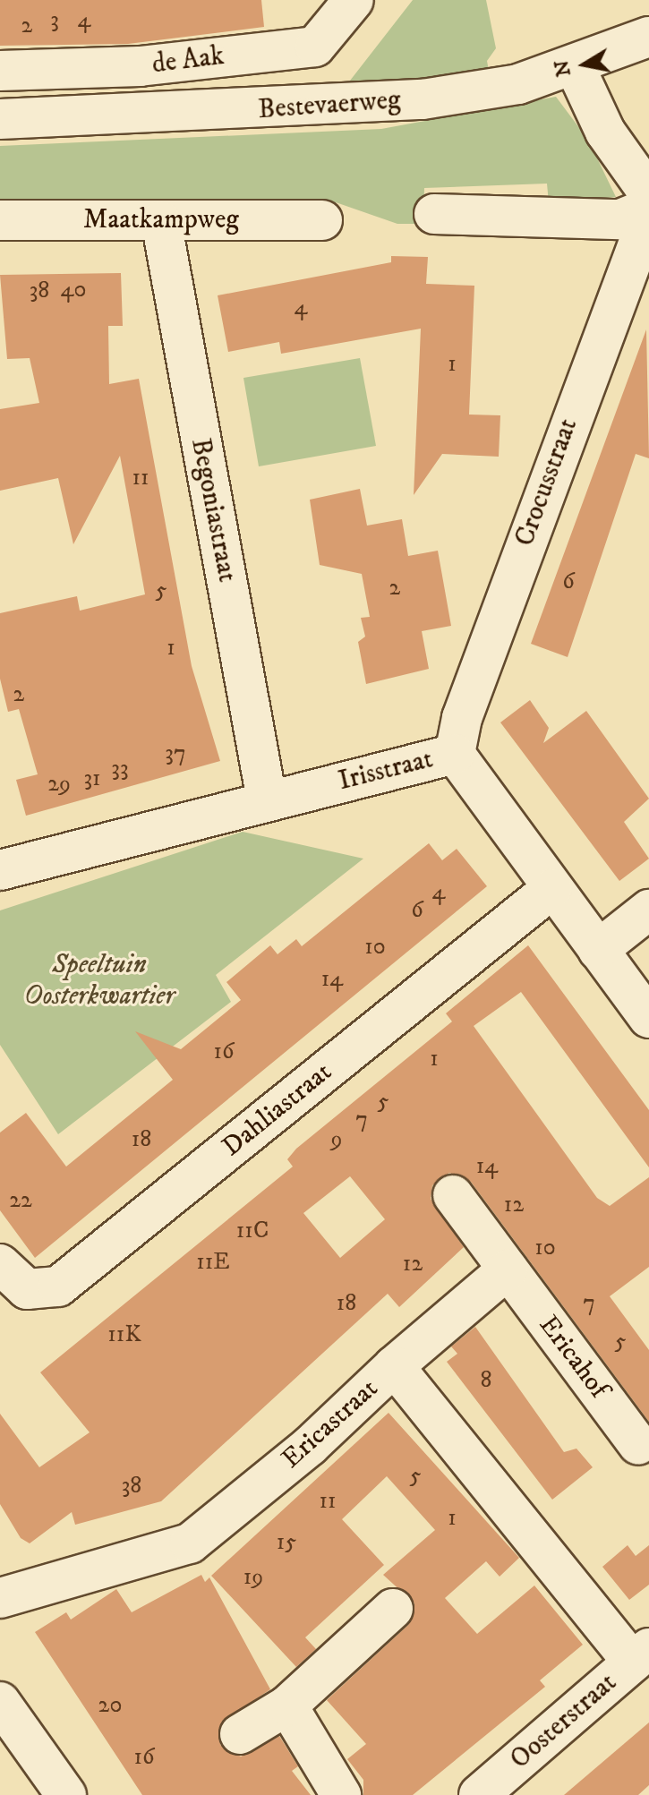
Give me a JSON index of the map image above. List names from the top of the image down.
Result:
{
  "streets": {
    "street": [
      "de Aak",
      "Bestevaerweg",
      "Maatkampweg",
      "Crocusstraat",
      "Begoniastraat",
      "Irisstraat",
      "Dahliastraat",
      "Ericahof",
      "Ericastraat",
      "Oosterstraat"
    ]
  },
  "crossings": [
    ["Maatkampweg", "Begoniastraat"],
    ["Crocusstraat", "Irisstraat"],
    ["Begoniastraat", "Irisstraat"],
    ["Irisstraat", "Dahliastraat"],
    ["Ericastraat", "Oosterstraat"]
  ],
  "parks": ["Speeltuin Oosterkwartier"],
  "house_numbers": [
    "3",
    "4",
    "2",
    "40",
    "38",
    "4",
    "1",
    "11",
    "6",
    "2",
    "5",
    "1",
    "2",
    "37",
    "33",
    "31",
    "29",
    "4",
    "6",
    "10",
    "14",
    "16",
    "1",
    "5",
    "7",
    "18",
    "9",
    "14",
    "22",
    "12",
    "11C",
    "10",
    "11E",
    "12",
    "18",
    "7",
    "11K",
    "5",
    "8",
    "5",
    "38",
    "11",
    "1",
    "15",
    "19",
    "20",
    "16"
  ],
  "north": "left"
}
